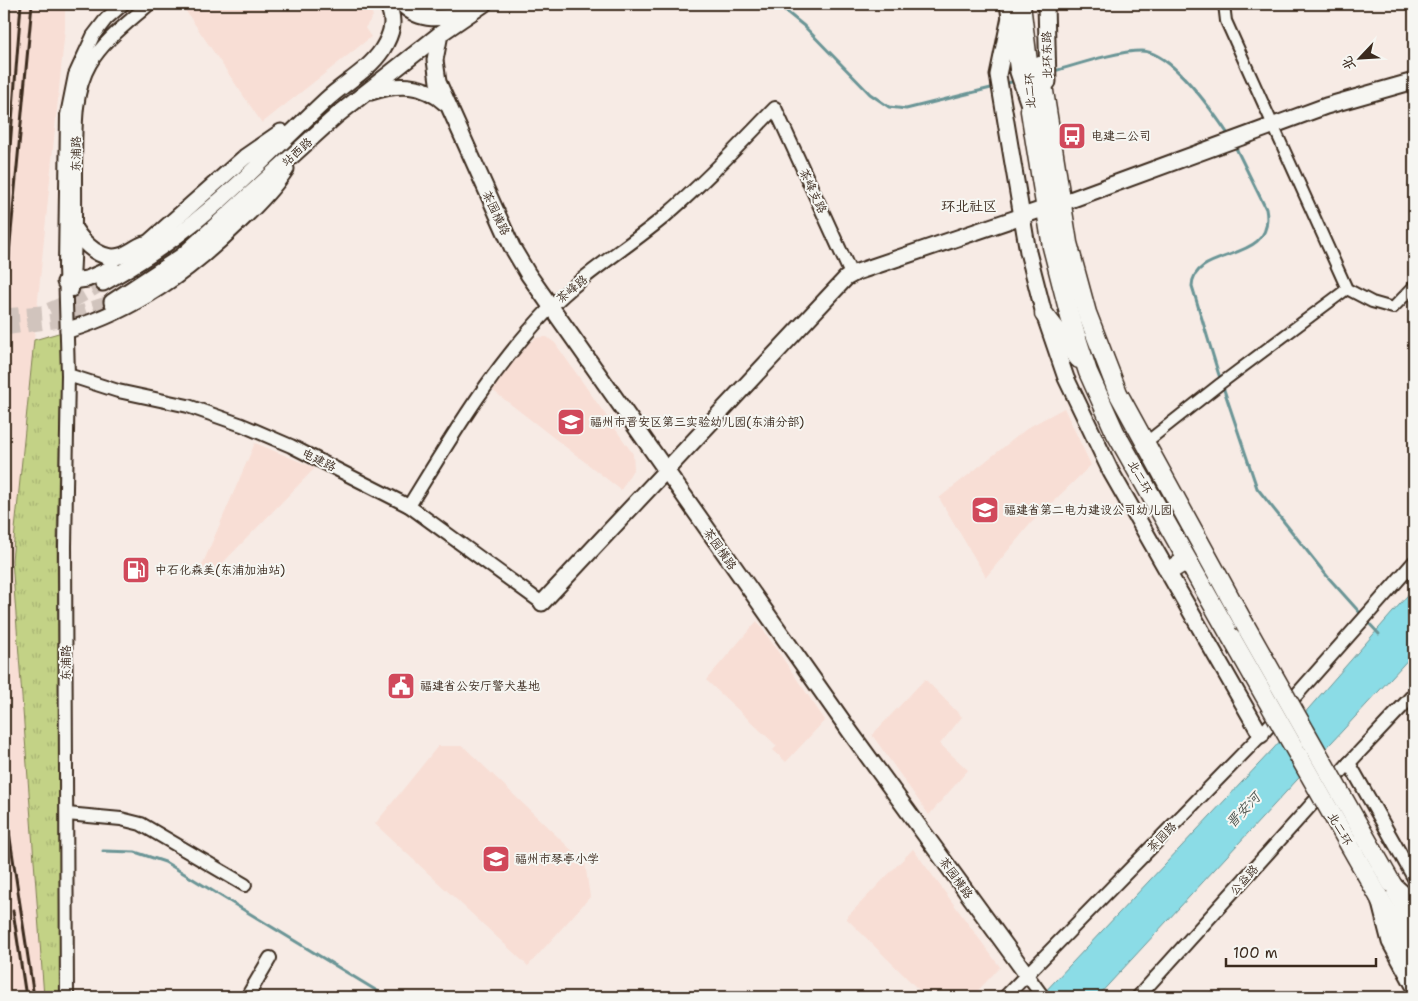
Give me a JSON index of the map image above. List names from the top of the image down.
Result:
{
  "streets": {
    "highway": ["北二环"],
    "main road": ["北环东路", "站西路", "茶园横路"],
    "street": [
      "东浦路",
      "茶峰支路",
      "茶峰路",
      "电建路",
      "茶园路",
      "公益路"
    ]
  },
  "crossings": [
    ["北环东路", "北二环"],
    ["站西路", "茶园横路"],
    ["东浦路", "电建路"],
    ["茶峰支路", "茶峰路"],
    ["茶园横路", "茶峰路"],
    ["茶园横路", "茶园路"],
    ["茶峰路", "电建路"]
  ],
  "districts": ["环北社区"],
  "water": ["晋安河"],
  "places": {
    "bus stop": ["电建二公司"],
    "school or university": ["福州市晋安区第三实验幼儿园(东浦分部)", "福建省第二电力建设公司幼儿园", "福州市琴亭小学"],
    "fuel station": ["中石化森美(东浦加油站)"],
    "public building": ["福建省公安厅警犬基地"]
  },
  "scale_bar": "100 m",
  "north": "bottom left"
}
